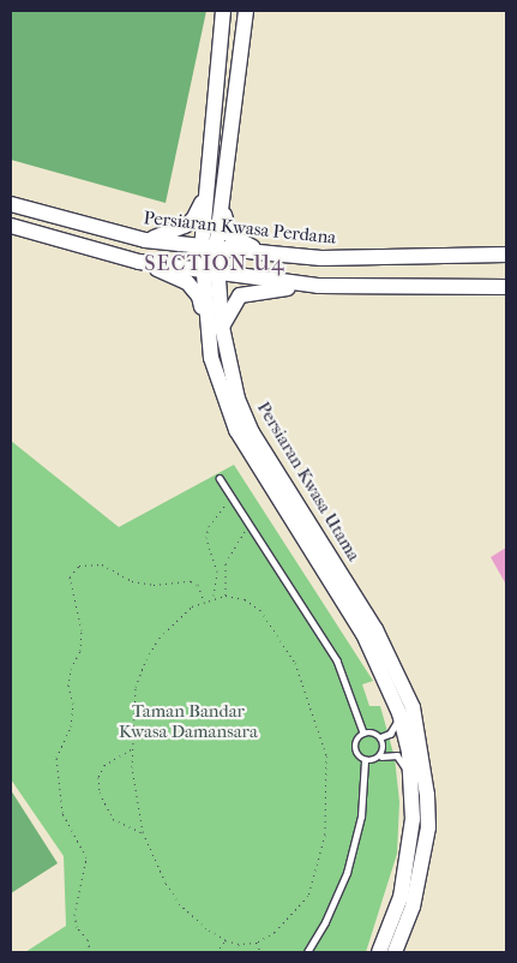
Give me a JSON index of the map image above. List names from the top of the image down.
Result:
{
  "streets": {
    "main road": ["Persiaran Kwasa Perdana", "Persiaran Kwasa Utama"]
  },
  "crossings": [
    ["Persiaran Kwasa Perdana", "Persiaran Kwasa Utama"]
  ],
  "districts": ["SECTION U4"],
  "parks": ["Taman Bandar Kwasa Damansara"]
}
